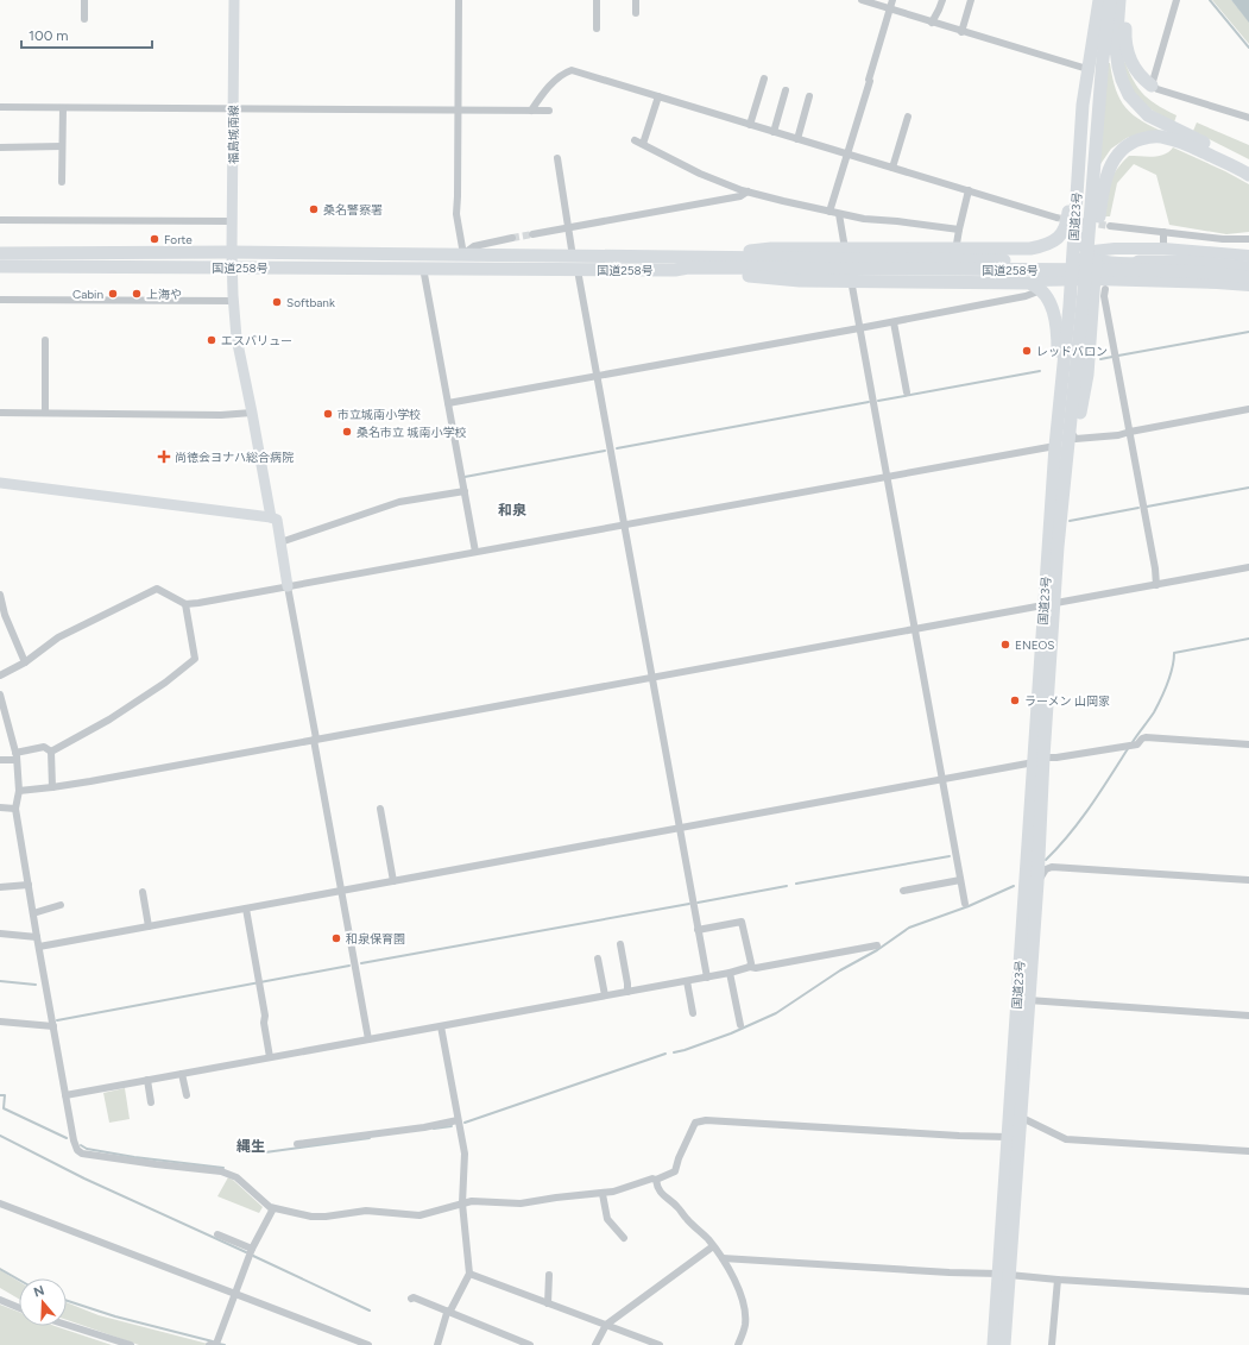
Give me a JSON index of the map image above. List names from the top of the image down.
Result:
{
  "streets": {
    "highway": ["国道23号", "国道258号"],
    "street": ["福島城南線"]
  },
  "crossings": [
    ["福島城南線", "国道258号"]
  ],
  "districts": ["和泉", "縄生"],
  "places": {
    "other": [
      "桑名警察署",
      "Forte",
      "Cabin",
      "上海や",
      "Softbank",
      "エスバリュー",
      "レッドバロン",
      "市立城南小学校",
      "桑名市立 城南小学校",
      "ENEOS",
      "ラーメン 山岡家",
      "和泉保育園"
    ],
    "health": ["尚徳会ヨナハ総合病院"]
  },
  "scale_bar": "100 m",
  "north": "top"
}
